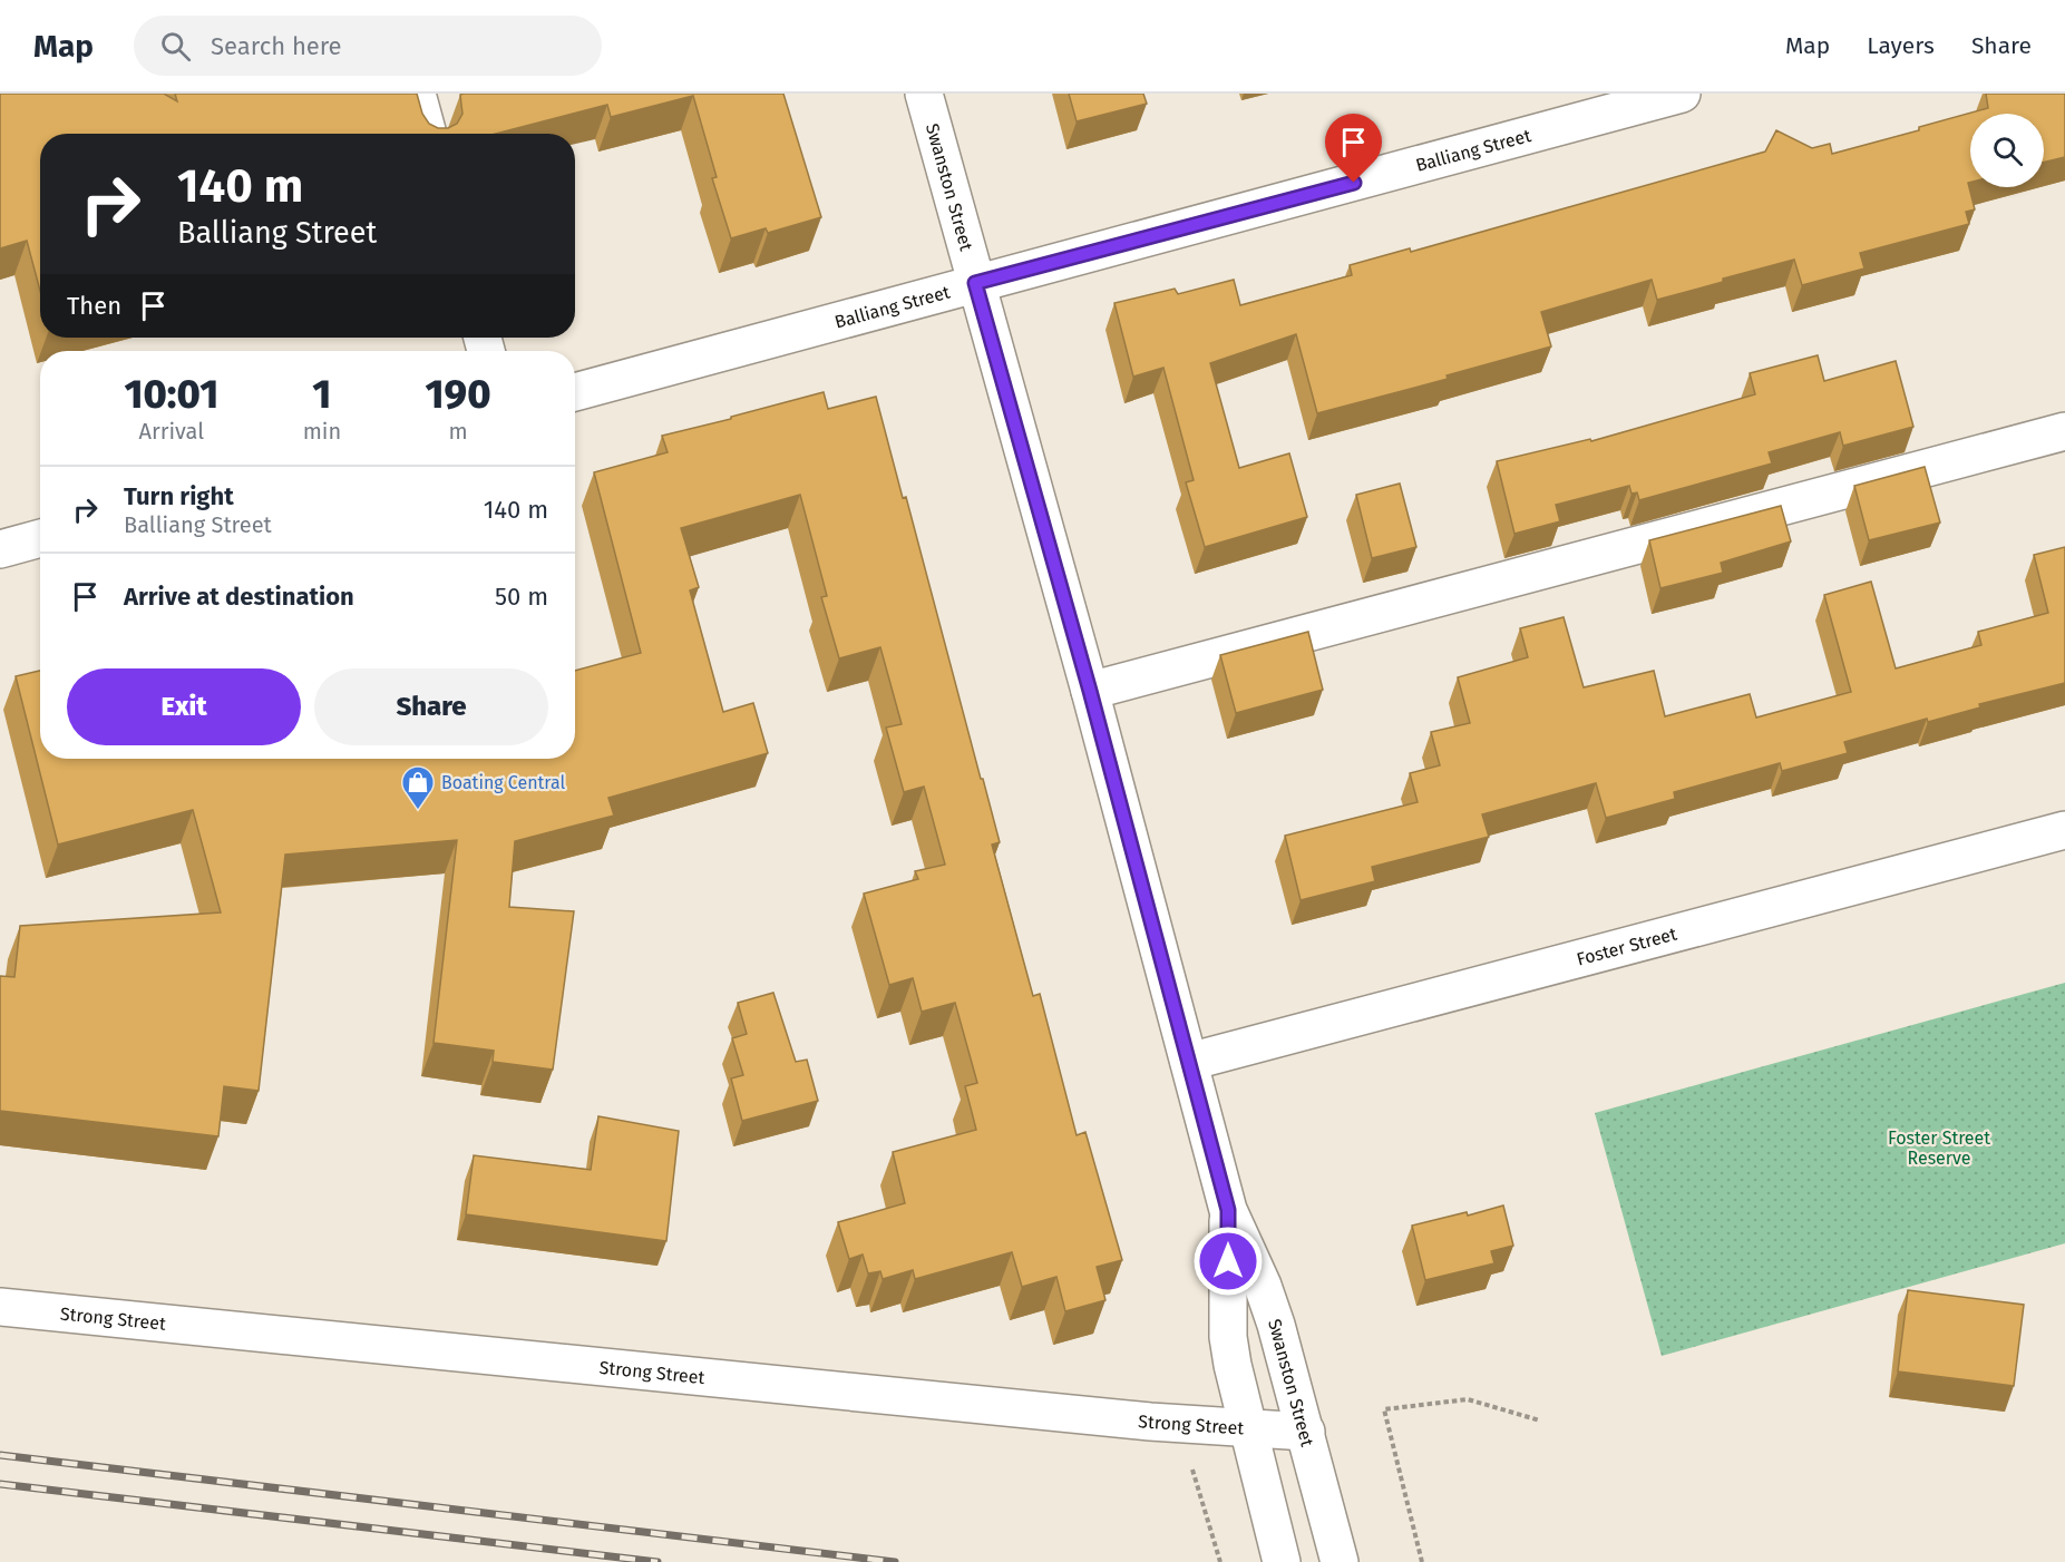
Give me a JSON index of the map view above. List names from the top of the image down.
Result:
{
  "streets": {
    "street": [
      "Balliang Street",
      "Swanston Street",
      "Foster Street",
      "Strong Street"
    ]
  },
  "crossings": [
    ["Balliang Street", "Swanston Street"],
    ["Swanston Street", "Foster Street"],
    ["Swanston Street", "Strong Street"]
  ],
  "parks": ["Foster Street Reserve"],
  "places": {
    "shop": ["Boating Central"]
  },
  "page": {
    "header": "Map",
    "search": "Search here",
    "nav": ["Map", "Layers", "Share"],
    "turn": ["140 m", "Balliang Street"],
    "then": "Then",
    "eta": [
      "10:01",
      "Arrival",
      "1",
      "min",
      "190",
      "m"
    ],
    "list": [
      {
        "name": "Turn right",
        "note": "Balliang Street",
        "value": "140 m"
      },
      {
        "name": "Arrive at destination",
        "value": "50 m"
      }
    ],
    "buttons": ["Exit", "Share"]
  }
}
